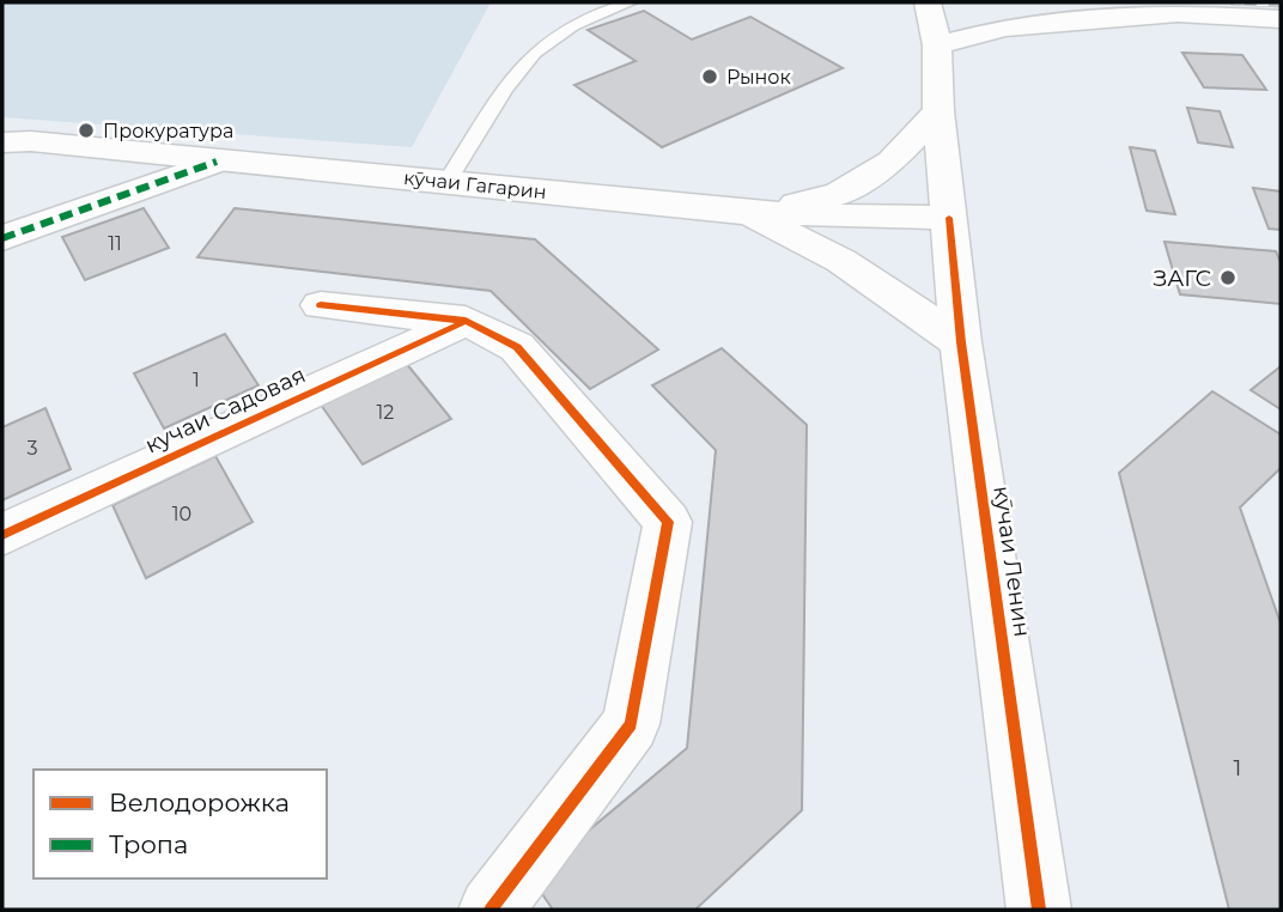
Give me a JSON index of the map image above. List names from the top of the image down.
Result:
{
  "streets": {
    "main road": ["кӯчаи Гагарин", "кучаи Садовая", "кӯчаи Ленин"]
  },
  "crossings": [
    ["кӯчаи Гагарин", "кӯчаи Ленин"]
  ],
  "places": ["Рынок", "Прокуратура", "ЗАГС"],
  "house_numbers": [
    "11",
    "1",
    "12",
    "3",
    "10",
    "1"
  ],
  "legend": ["Велодорожка", "Тропа"]
}
